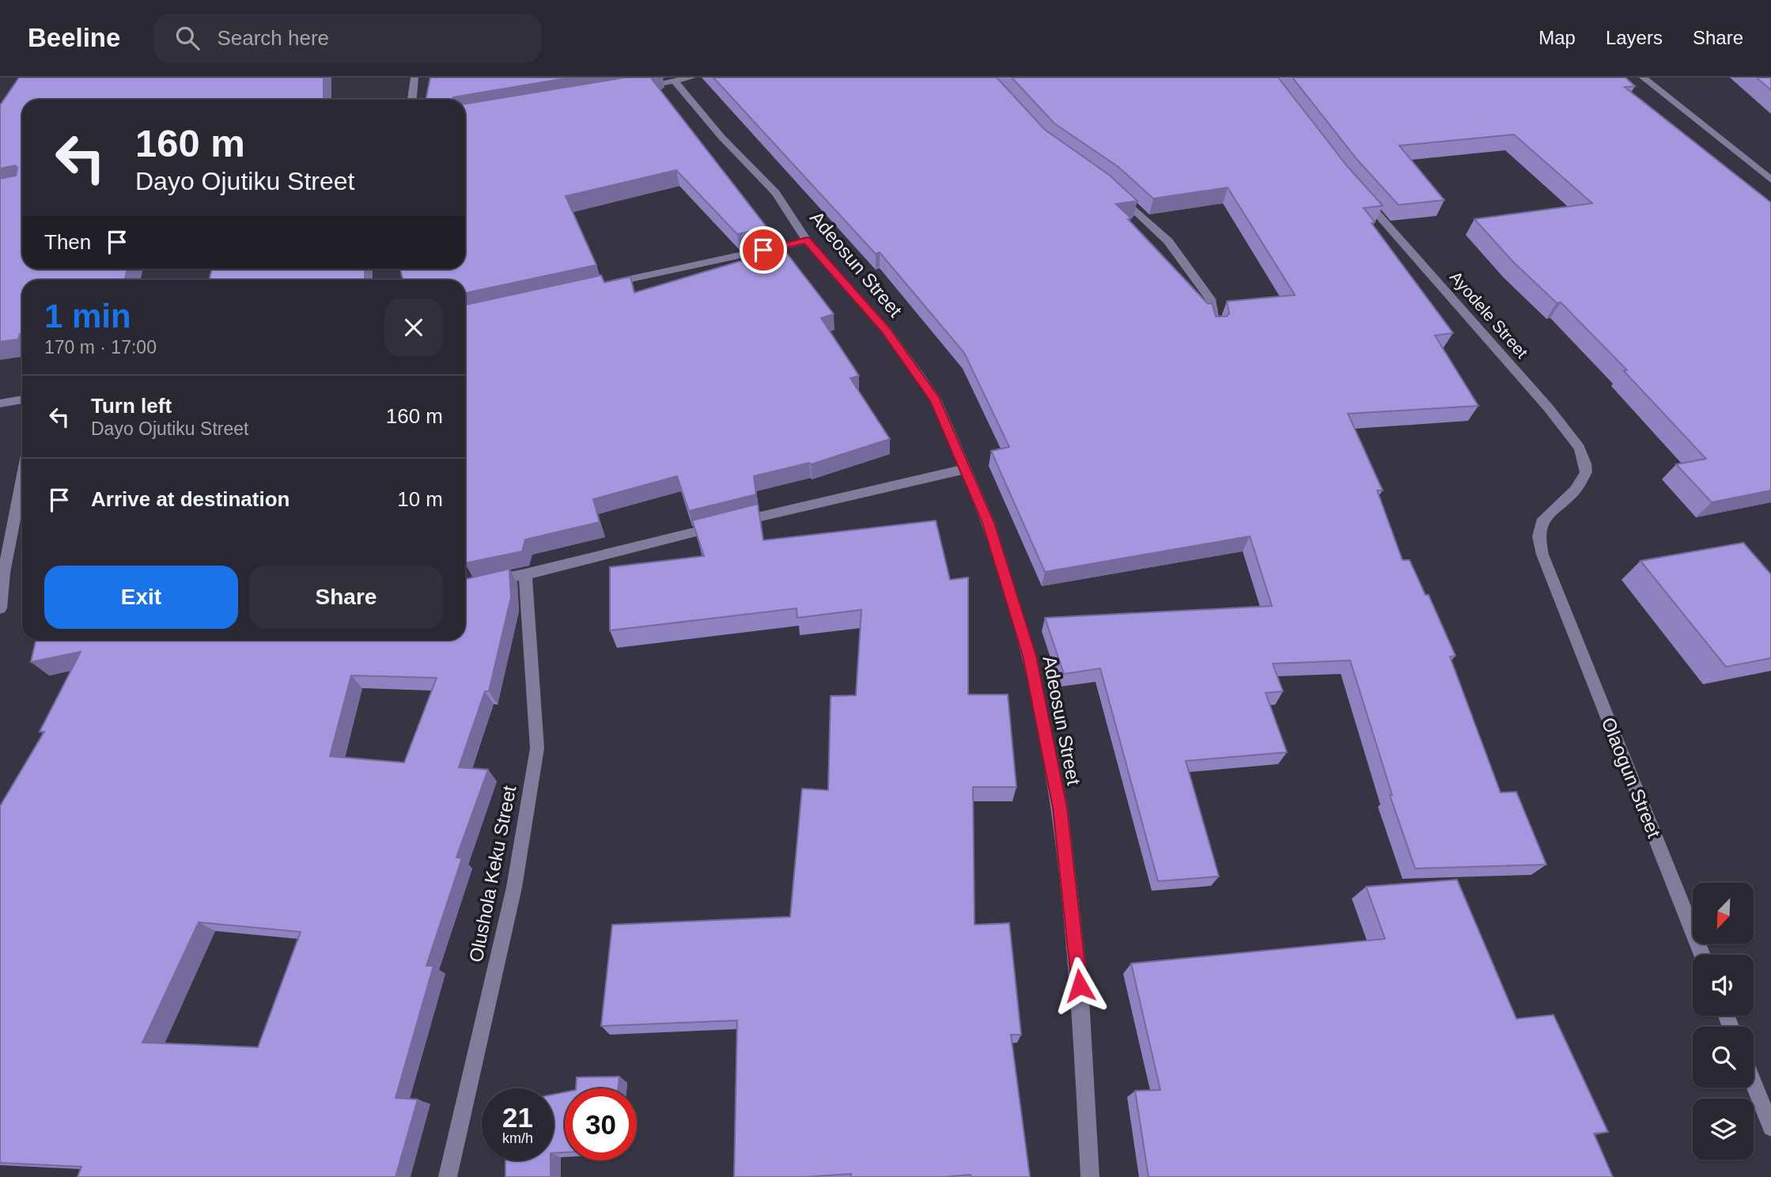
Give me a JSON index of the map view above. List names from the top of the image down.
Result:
{
  "streets": {
    "street": [
      "Adeosun Street",
      "Ayodele Street",
      "Olaogun Street",
      "Olushola Keku Street"
    ]
  },
  "crossings": [
    ["Ayodele Street", "Olaogun Street"]
  ],
  "north": "bottom left",
  "page": {
    "header": "Beeline",
    "search": "Search here",
    "nav": ["Map", "Layers", "Share"],
    "turn": ["160 m", "Dayo Ojutiku Street"],
    "then": "Then",
    "heading": ["1 min", "170 m · 17:00"],
    "list": [
      {
        "name": "Turn left",
        "note": "Dayo Ojutiku Street",
        "value": "160 m"
      },
      {
        "name": "Arrive at destination",
        "value": "10 m"
      }
    ],
    "buttons": ["Exit", "Share"],
    "speed": "21 km/h",
    "limit": "30"
  }
}
